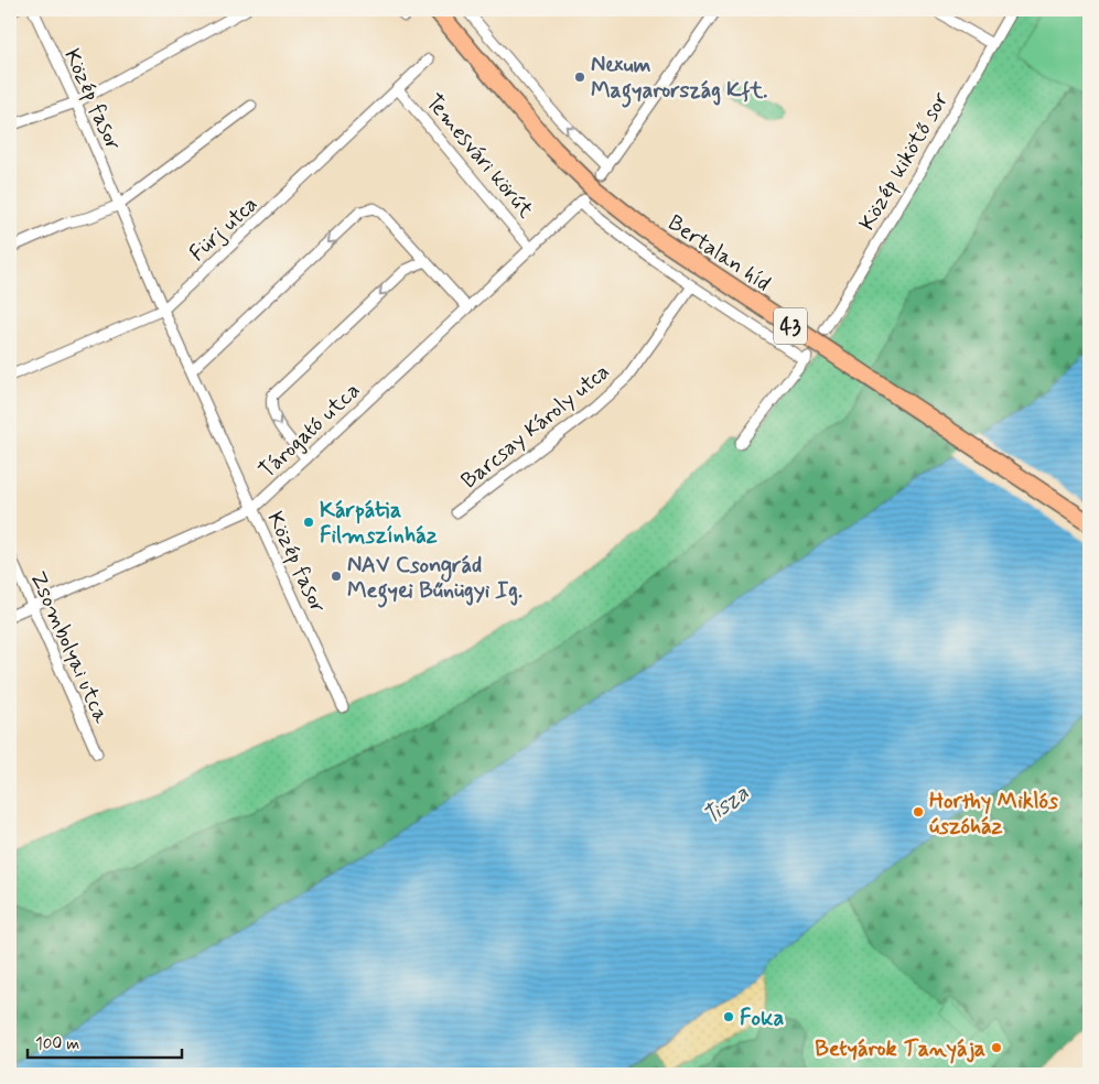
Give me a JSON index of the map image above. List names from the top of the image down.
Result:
{
  "streets": {
    "main road": ["Bertalan híd", "43"],
    "street": [
      "Közép fasor",
      "Temesvári körút",
      "Közép kikötő sor",
      "Fürj utca",
      "Barcsay Károly utca",
      "Tárogató utca",
      "Zsombolyai utca"
    ]
  },
  "crossings": [
    ["Közép fasor", "Fürj utca"],
    ["Közép fasor", "Tárogató utca"],
    ["Temesvári körút", "Fürj utca"],
    ["Temesvári körút", "Tárogató utca"],
    ["Barcsay Károly utca", "Tárogató utca"],
    ["Tárogató utca", "Zsombolyai utca"]
  ],
  "water": ["Tisza"],
  "places": [
    "Nexum Magyarország Kft.",
    "Kárpátia Filmszínház",
    "NAV Csongrád Megyei Bűnügyi Ig.",
    "Horthy Miklós úszóház",
    "Foka",
    "Betyárok Tanyája"
  ],
  "scale_bar": "100 m"
}
